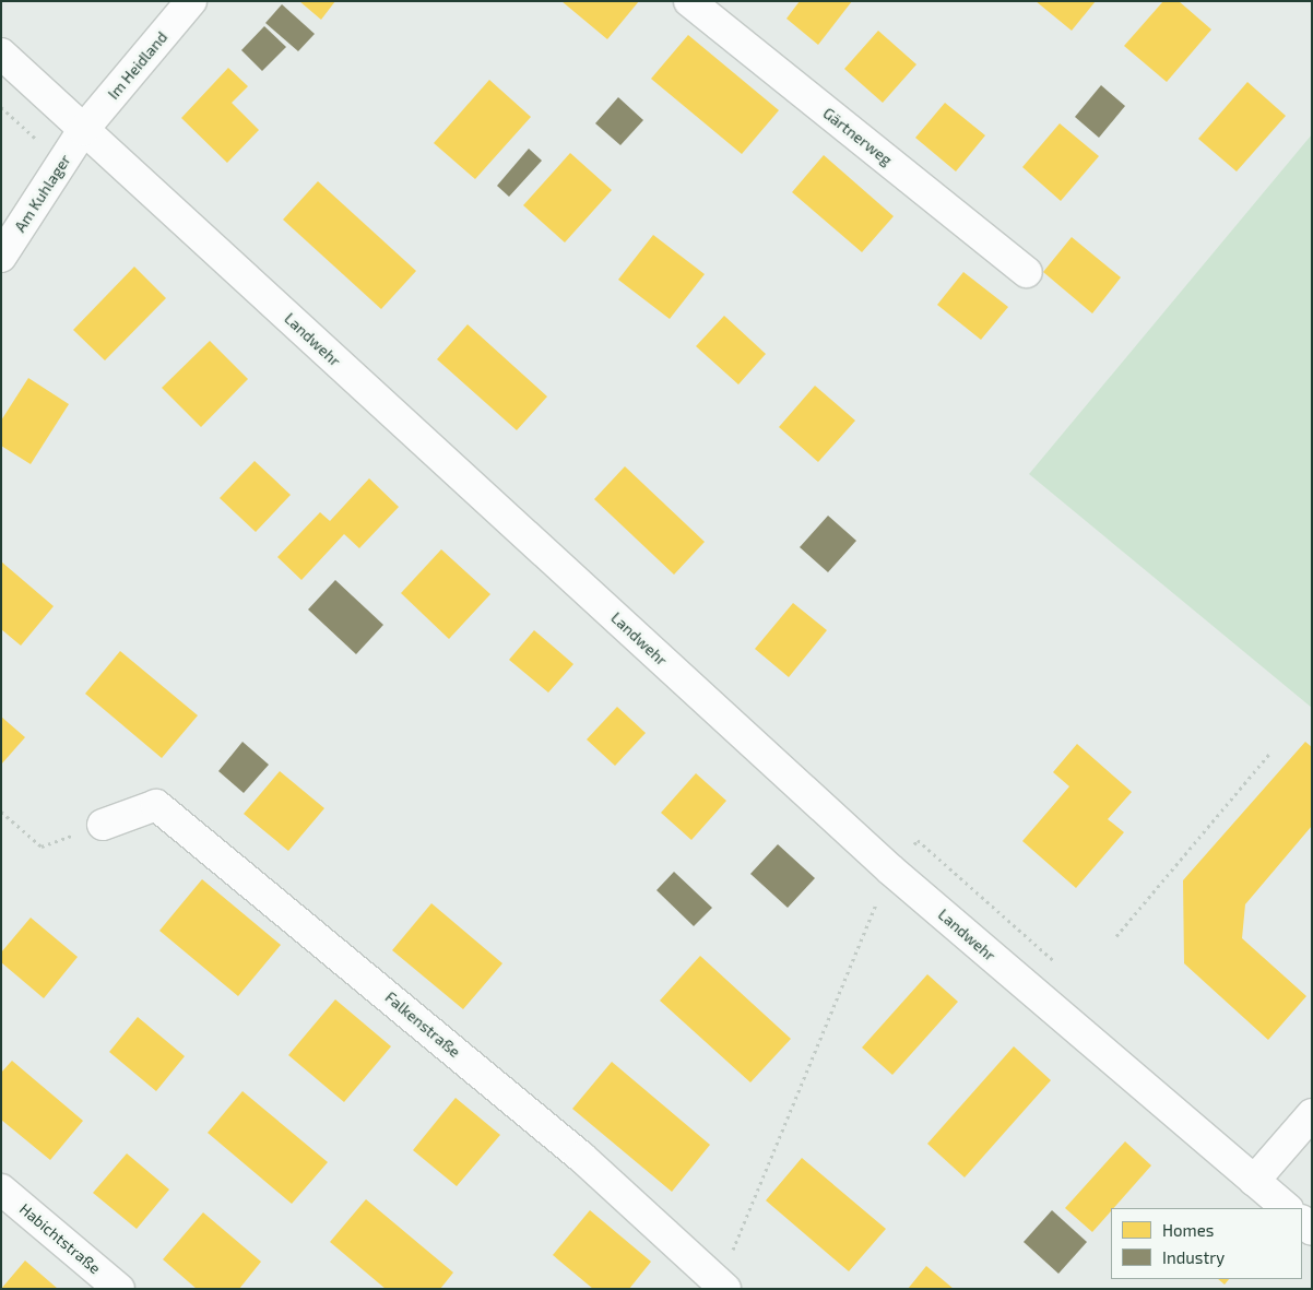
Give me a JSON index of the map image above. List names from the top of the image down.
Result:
{
  "streets": {
    "street": [
      "Im Heidland",
      "Gärtnerweg",
      "Am Kuhlager",
      "Landwehr",
      "Falkenstraße",
      "Habichtstraße"
    ]
  },
  "crossings": [
    ["Im Heidland", "Am Kuhlager"],
    ["Im Heidland", "Landwehr"],
    ["Am Kuhlager", "Landwehr"]
  ],
  "legend": ["Homes", "Industry"]
}
